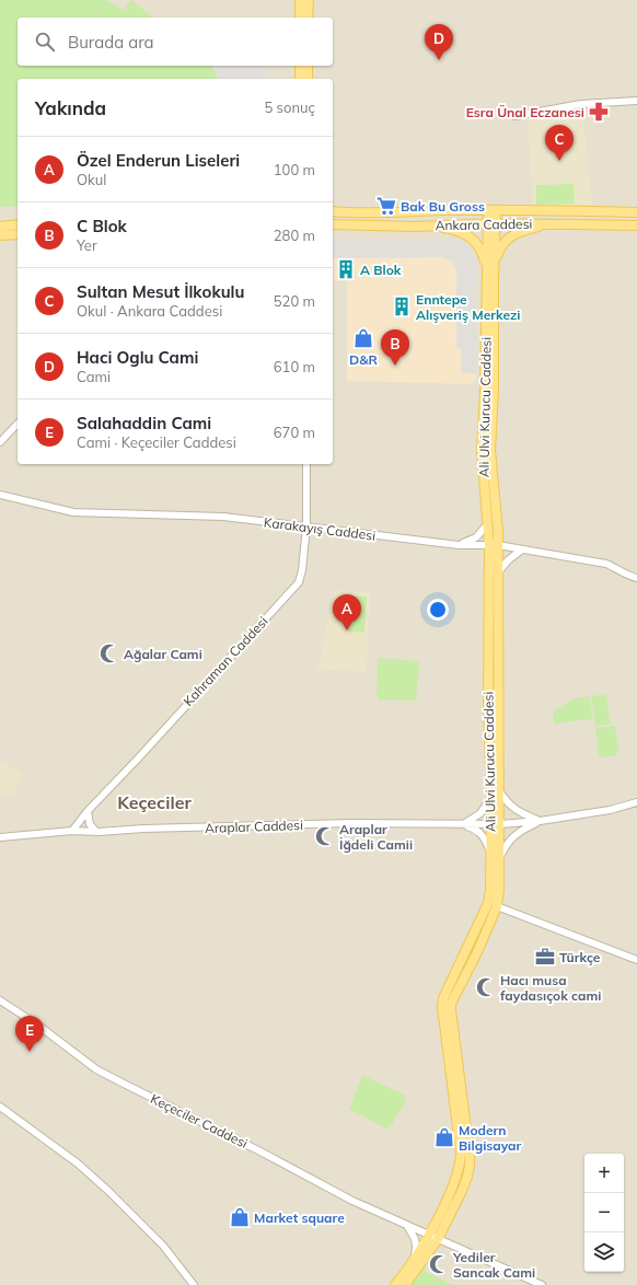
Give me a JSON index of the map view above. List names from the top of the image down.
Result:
{
  "streets": {
    "main road": ["Ankara Caddesi", "Ali Ulvi Kurucu Caddesi"],
    "street": [
      "Karakayış Caddesi",
      "Kahraman Caddesi",
      "Araplar Caddesi",
      "Keçeciler Caddesi"
    ]
  },
  "crossings": [
    ["Ankara Caddesi", "Ali Ulvi Kurucu Caddesi"],
    ["Ali Ulvi Kurucu Caddesi", "Karakayış Caddesi"],
    ["Ali Ulvi Kurucu Caddesi", "Araplar Caddesi"],
    ["Ali Ulvi Kurucu Caddesi", "Keçeciler Caddesi"],
    ["Karakayış Caddesi", "Kahraman Caddesi"],
    ["Kahraman Caddesi", "Araplar Caddesi"]
  ],
  "districts": ["Keçeciler"],
  "places": {
    "pharmacy": ["Esra Ünal Eczanesi"],
    "supermarket": ["Bak Bu Gross"],
    "building": ["A Blok", "Enntepe Alışveriş Merkezi"],
    "shop": ["D&R", "Modern Bilgisayar", "Market square"],
    "mosque": [
      "Ağalar Cami",
      "Araplar İğdeli Camii",
      "Hacı musa faydasıçok cami",
      "Yediler Sancak Cami"
    ],
    "office": ["Türkçe"]
  },
  "page": {
    "search": "Burada ara",
    "pins": [
      "D",
      "C",
      "B",
      "A",
      "E"
    ],
    "heading": ["Yakında", "5 sonuç"],
    "list": [
      {
        "mark": "A",
        "name": "Özel Enderun Liseleri",
        "note": "Okul",
        "value": "100 m"
      },
      {
        "mark": "B",
        "name": "C Blok",
        "note": "Yer",
        "value": "280 m"
      },
      {
        "mark": "C",
        "name": "Sultan Mesut İlkokulu",
        "note": "Okul · Ankara Caddesi",
        "value": "520 m"
      },
      {
        "mark": "D",
        "name": "Haci Oglu Cami",
        "note": "Cami",
        "value": "610 m"
      },
      {
        "mark": "E",
        "name": "Salahaddin Cami",
        "note": "Cami · Keçeciler Caddesi",
        "value": "670 m"
      }
    ],
    "map_buttons": ["+", "−"]
  }
}
